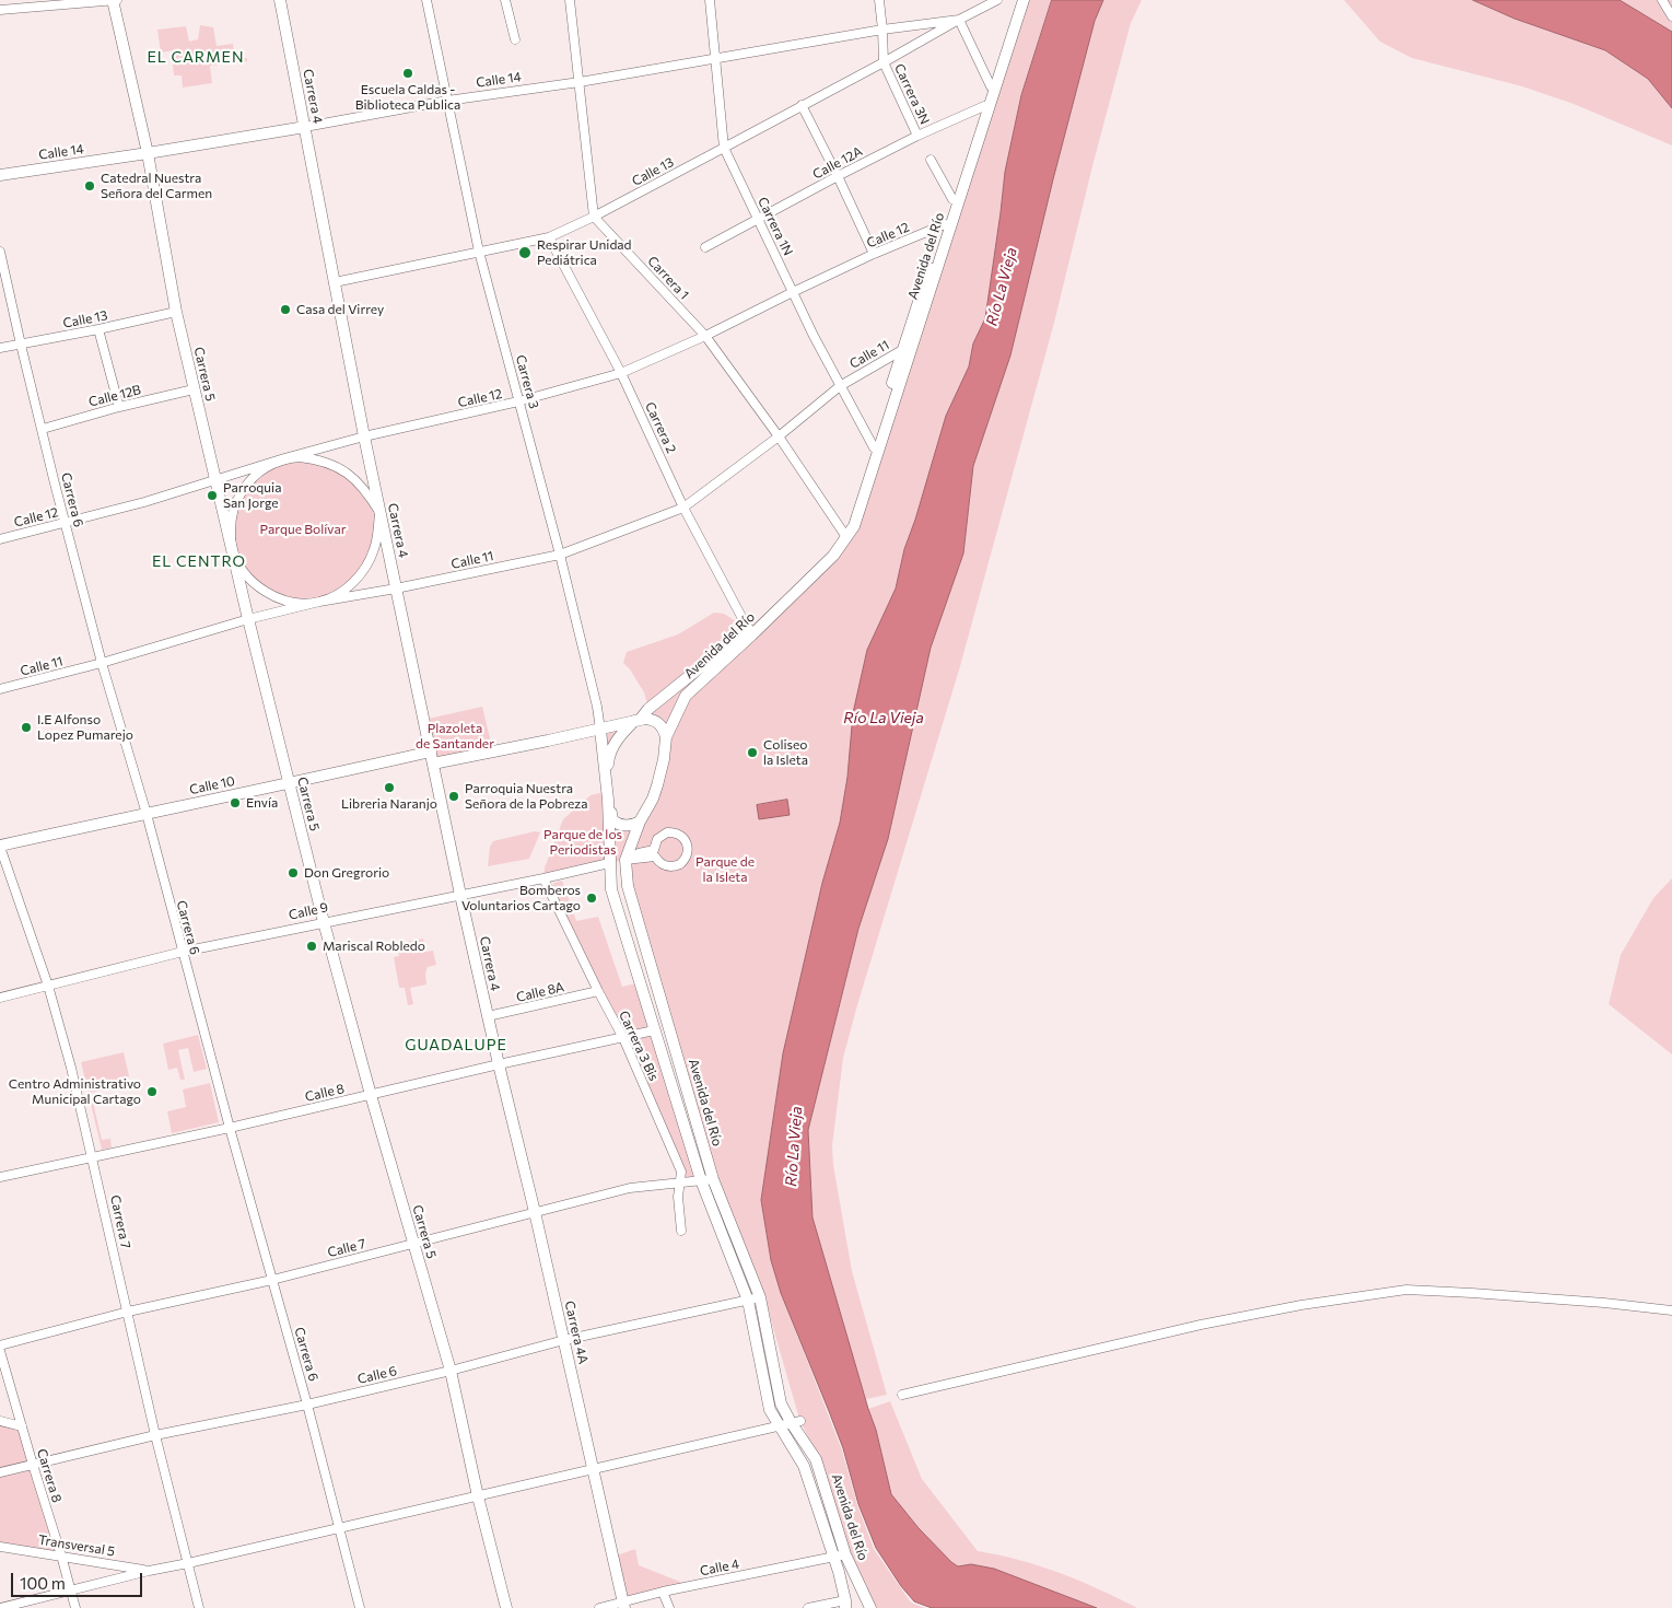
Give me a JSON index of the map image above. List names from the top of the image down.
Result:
{
  "streets": {
    "main road": [
      "Calle 14",
      "Carrera 4",
      "Avenida del Río",
      "Carrera 5",
      "Carrera 3",
      "Calle 10",
      "Calle 9",
      "Carrera 4A"
    ],
    "street": [
      "Carrera 3N",
      "Calle 12A",
      "Calle 13",
      "Carrera 1N",
      "Calle 12",
      "Carrera 1",
      "Calle 11",
      "Calle 12B",
      "Carrera 2",
      "Carrera 6",
      "Calle 8A",
      "Carrera 3 Bis",
      "Calle 8",
      "Carrera 7",
      "Calle 7",
      "Calle 6",
      "Carrera 8",
      "Transversal 5",
      "Calle 4"
    ]
  },
  "crossings": [
    ["Calle 14", "Carrera 4"],
    ["Calle 14", "Calle 13"],
    ["Calle 14", "Carrera 1N"],
    ["Calle 14", "Carrera 5"],
    ["Calle 14", "Carrera 3"],
    ["Carrera 3N", "Calle 12A"],
    ["Carrera 3N", "Calle 13"],
    ["Carrera 4", "Calle 13"],
    ["Carrera 4", "Calle 12"],
    ["Carrera 4", "Calle 11"],
    ["Carrera 4", "Carrera 5"],
    ["Carrera 4", "Calle 10"],
    ["Carrera 4", "Calle 9"],
    ["Carrera 4", "Calle 8A"],
    ["Carrera 4", "Calle 8"],
    ["Carrera 4", "Carrera 4A"],
    ["Calle 12A", "Carrera 1N"],
    ["Calle 12A", "Avenida del Río"],
    ["Calle 13", "Carrera 1N"],
    ["Calle 13", "Carrera 1"],
    ["Calle 13", "Carrera 5"],
    ["Calle 13", "Carrera 3"],
    ["Calle 13", "Carrera 2"],
    ["Calle 13", "Carrera 6"],
    ["Carrera 1N", "Calle 12"],
    ["Carrera 1N", "Avenida del Río"],
    ["Carrera 1N", "Calle 11"],
    ["Calle 12", "Avenida del Río"],
    ["Calle 12", "Carrera 1"],
    ["Calle 12", "Calle 11"],
    ["Calle 12", "Carrera 5"],
    ["Calle 12", "Carrera 3"],
    ["Calle 12", "Carrera 2"],
    ["Calle 12", "Carrera 6"],
    ["Avenida del Río", "Carrera 1"],
    ["Avenida del Río", "Calle 11"],
    ["Avenida del Río", "Carrera 3"],
    ["Avenida del Río", "Carrera 2"],
    ["Avenida del Río", "Calle 9"],
    ["Avenida del Río", "Calle 8"],
    ["Avenida del Río", "Calle 7"],
    ["Avenida del Río", "Calle 6"],
    ["Avenida del Río", "Calle 4"],
    ["Carrera 1", "Calle 11"],
    ["Calle 11", "Carrera 5"],
    ["Calle 11", "Carrera 3"],
    ["Calle 11", "Carrera 2"],
    ["Calle 11", "Carrera 6"],
    ["Carrera 5", "Calle 12B"],
    ["Carrera 5", "Calle 10"],
    ["Carrera 5", "Calle 9"],
    ["Carrera 5", "Calle 8"],
    ["Carrera 5", "Calle 7"],
    ["Carrera 5", "Calle 6"],
    ["Calle 12B", "Carrera 6"],
    ["Carrera 6", "Calle 10"],
    ["Carrera 6", "Calle 9"],
    ["Carrera 6", "Calle 8"],
    ["Carrera 6", "Calle 7"],
    ["Carrera 6", "Calle 6"],
    ["Calle 10", "Carrera 7"],
    ["Calle 9", "Carrera 3 Bis"],
    ["Calle 9", "Carrera 7"],
    ["Calle 8A", "Carrera 3 Bis"],
    ["Carrera 3 Bis", "Calle 8"],
    ["Carrera 3 Bis", "Calle 7"],
    ["Calle 8", "Carrera 7"],
    ["Calle 8", "Carrera 4A"],
    ["Carrera 7", "Calle 7"],
    ["Carrera 7", "Calle 6"],
    ["Calle 7", "Carrera 4A"],
    ["Carrera 4A", "Calle 6"],
    ["Carrera 4A", "Calle 4"],
    ["Calle 6", "Carrera 8"],
    ["Carrera 8", "Transversal 5"]
  ],
  "districts": ["EL CARMEN", "EL CENTRO", "GUADALUPE"],
  "water": ["Río La Vieja"],
  "parks": [
    "Parque Bolívar",
    "Plazoleta de Santander",
    "Parque de los Periodistas",
    "Parque de la Isleta"
  ],
  "places": [
    "Escuela Caldas - Biblioteca Publica",
    "Catedral Nuestra Señora del Carmen",
    "Respirar Unidad Pediátrica",
    "Casa del Virrey",
    "Parroquia San Jorge",
    "I.E Alfonso Lopez Pumarejo",
    "Coliseo la Isleta",
    "Libreria Naranjo",
    "Parroquia Nuestra Señora de la Pobreza",
    "Envía",
    "Don Gregrorio",
    "Bomberos Voluntarios Cartago",
    "Mariscal Robledo",
    "Centro Administrativo Municipal Cartago"
  ],
  "scale_bar": "100 m"
}
